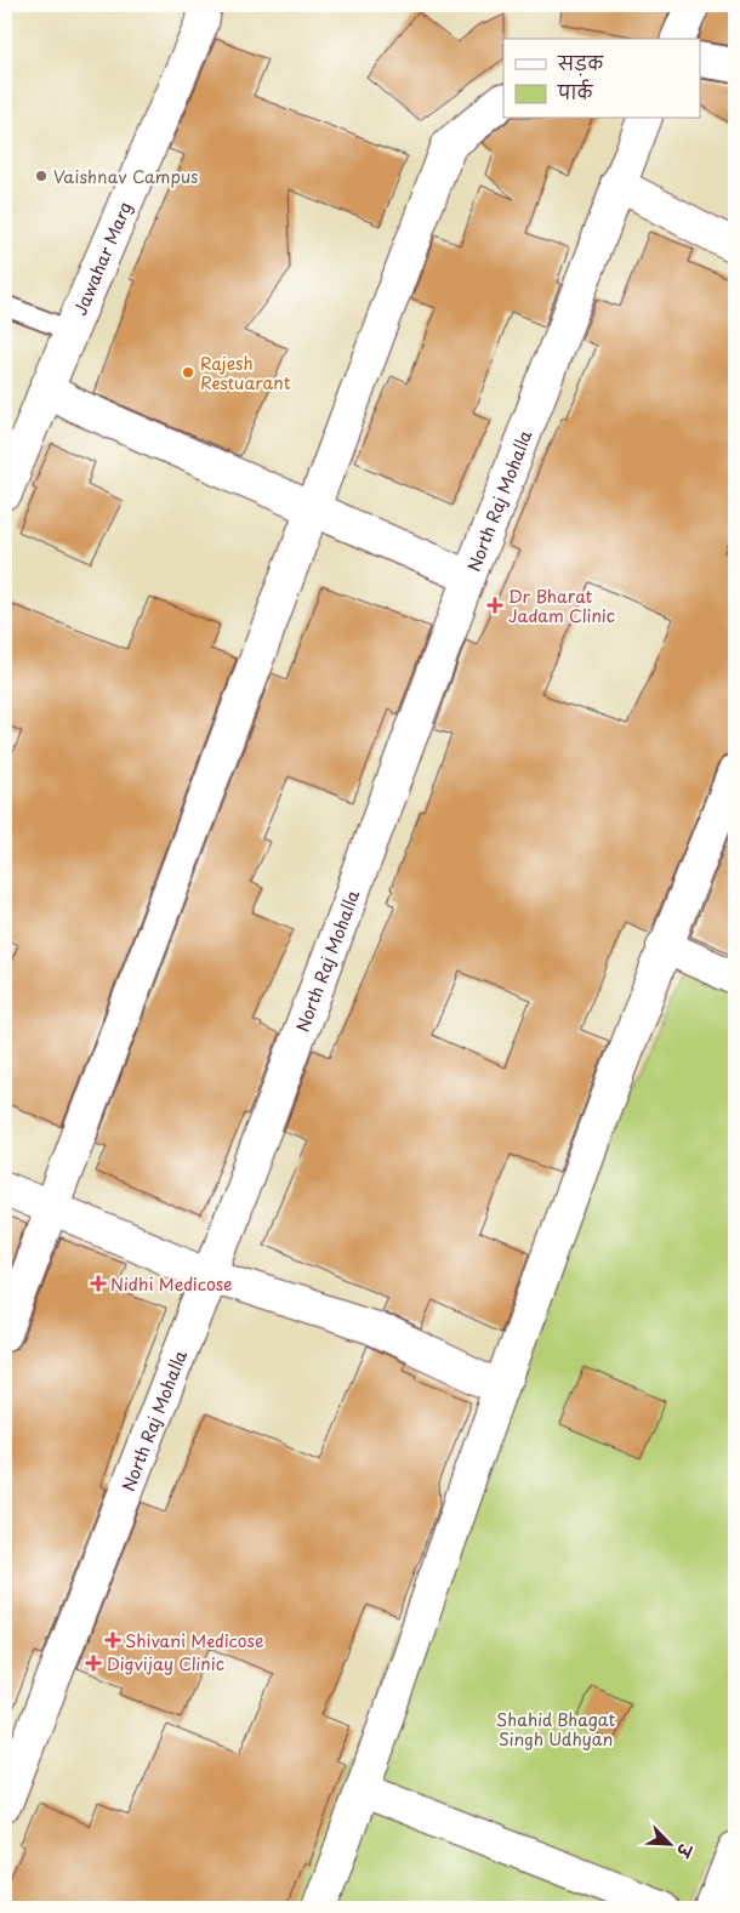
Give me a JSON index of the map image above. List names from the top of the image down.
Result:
{
  "streets": {
    "street": ["Jawahar Marg", "North Raj Mohalla"]
  },
  "parks": ["Shahid Bhagat Singh Udhyan"],
  "places": {
    "other": ["Vaishnav Campus", "Rajesh Restuarant"],
    "health": [
      "Dr Bharat Jadam Clinic",
      "Nidhi Medicose",
      "Shivani Medicose",
      "Digvijay Clinic"
    ]
  },
  "legend": ["सड़क", "पार्क"],
  "north": "bottom right"
}
